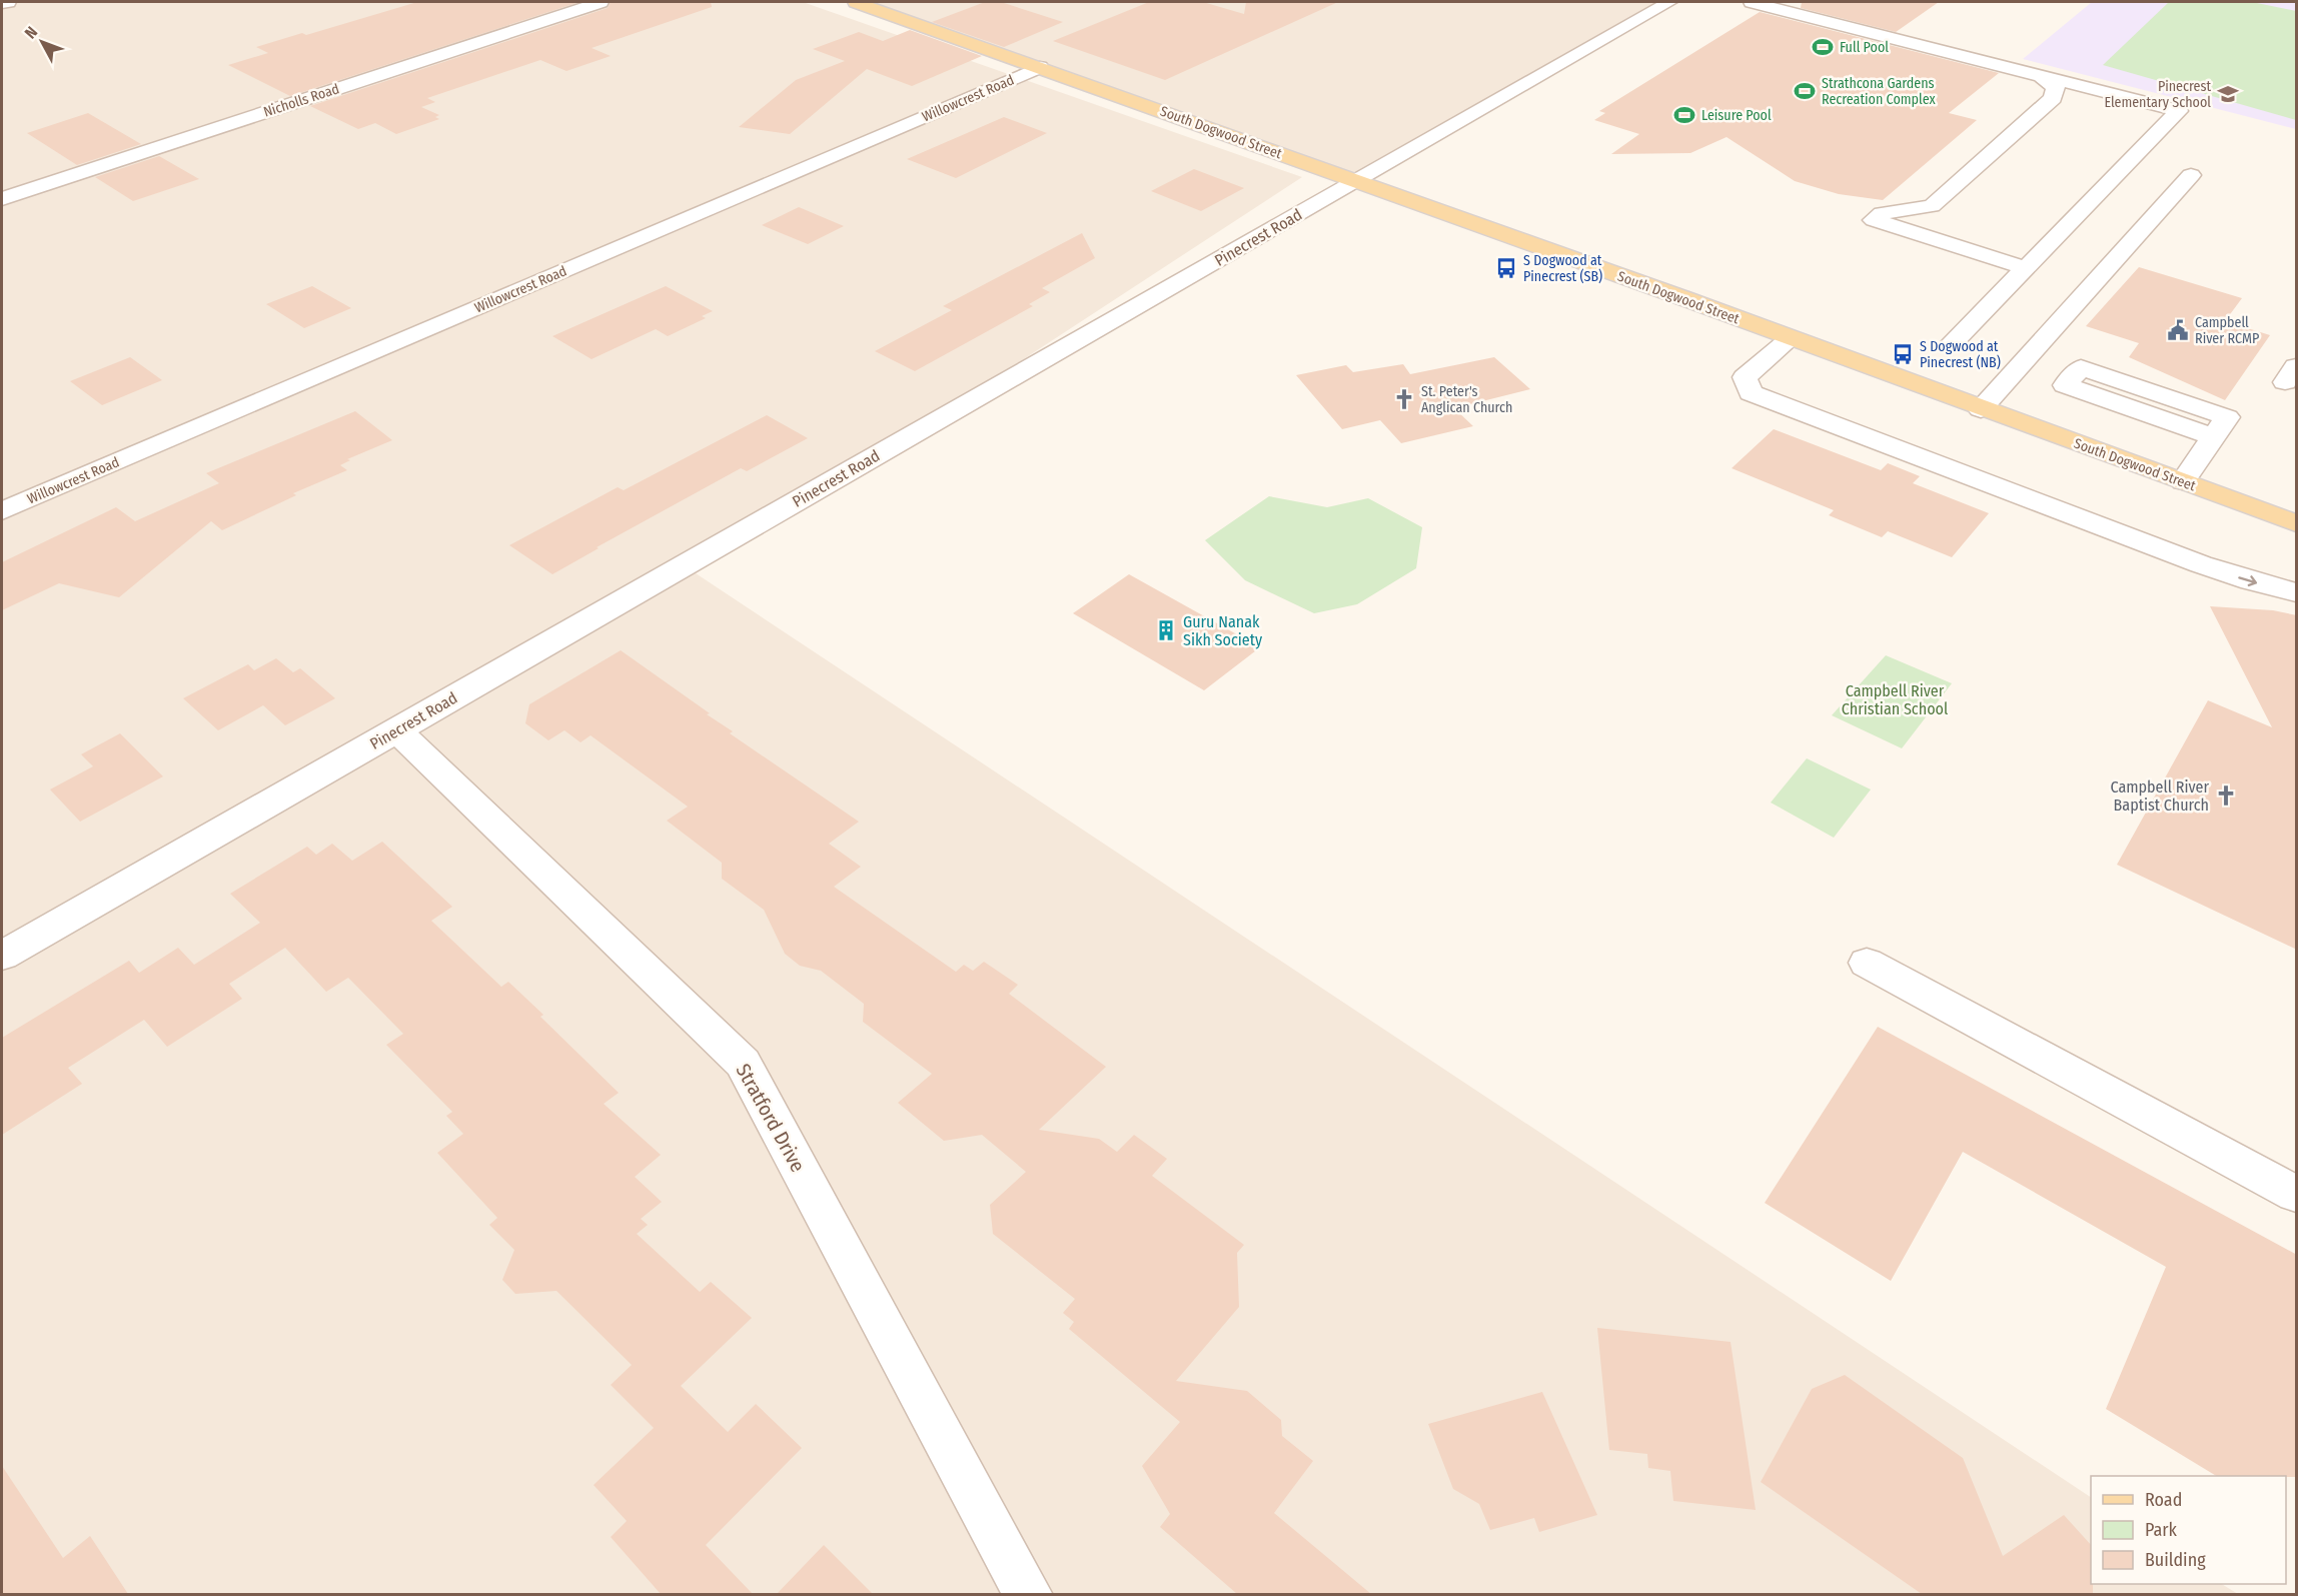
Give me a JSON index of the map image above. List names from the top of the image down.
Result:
{
  "streets": {
    "main road": ["South Dogwood Street"],
    "street": [
      "Willowcrest Road",
      "Nicholls Road",
      "Pinecrest Road",
      "Stratford Drive"
    ]
  },
  "crossings": [
    ["Willowcrest Road", "South Dogwood Street"],
    ["South Dogwood Street", "Pinecrest Road"],
    ["Pinecrest Road", "Stratford Drive"]
  ],
  "parks": ["Campbell River Christian School"],
  "places": {
    "sports": ["Full Pool", "Strathcona Gardens Recreation Complex", "Leisure Pool"],
    "school or university": ["Pinecrest Elementary School"],
    "bus stop": ["S Dogwood at Pinecrest (SB)", "S Dogwood at Pinecrest (NB)"],
    "public building": ["Campbell River RCMP"],
    "church": ["St. Peter's Anglican Church", "Campbell River Baptist Church"],
    "building": ["Guru Nanak Sikh Society"]
  },
  "legend": ["Road", "Park", "Building"],
  "north": "top left"
}
